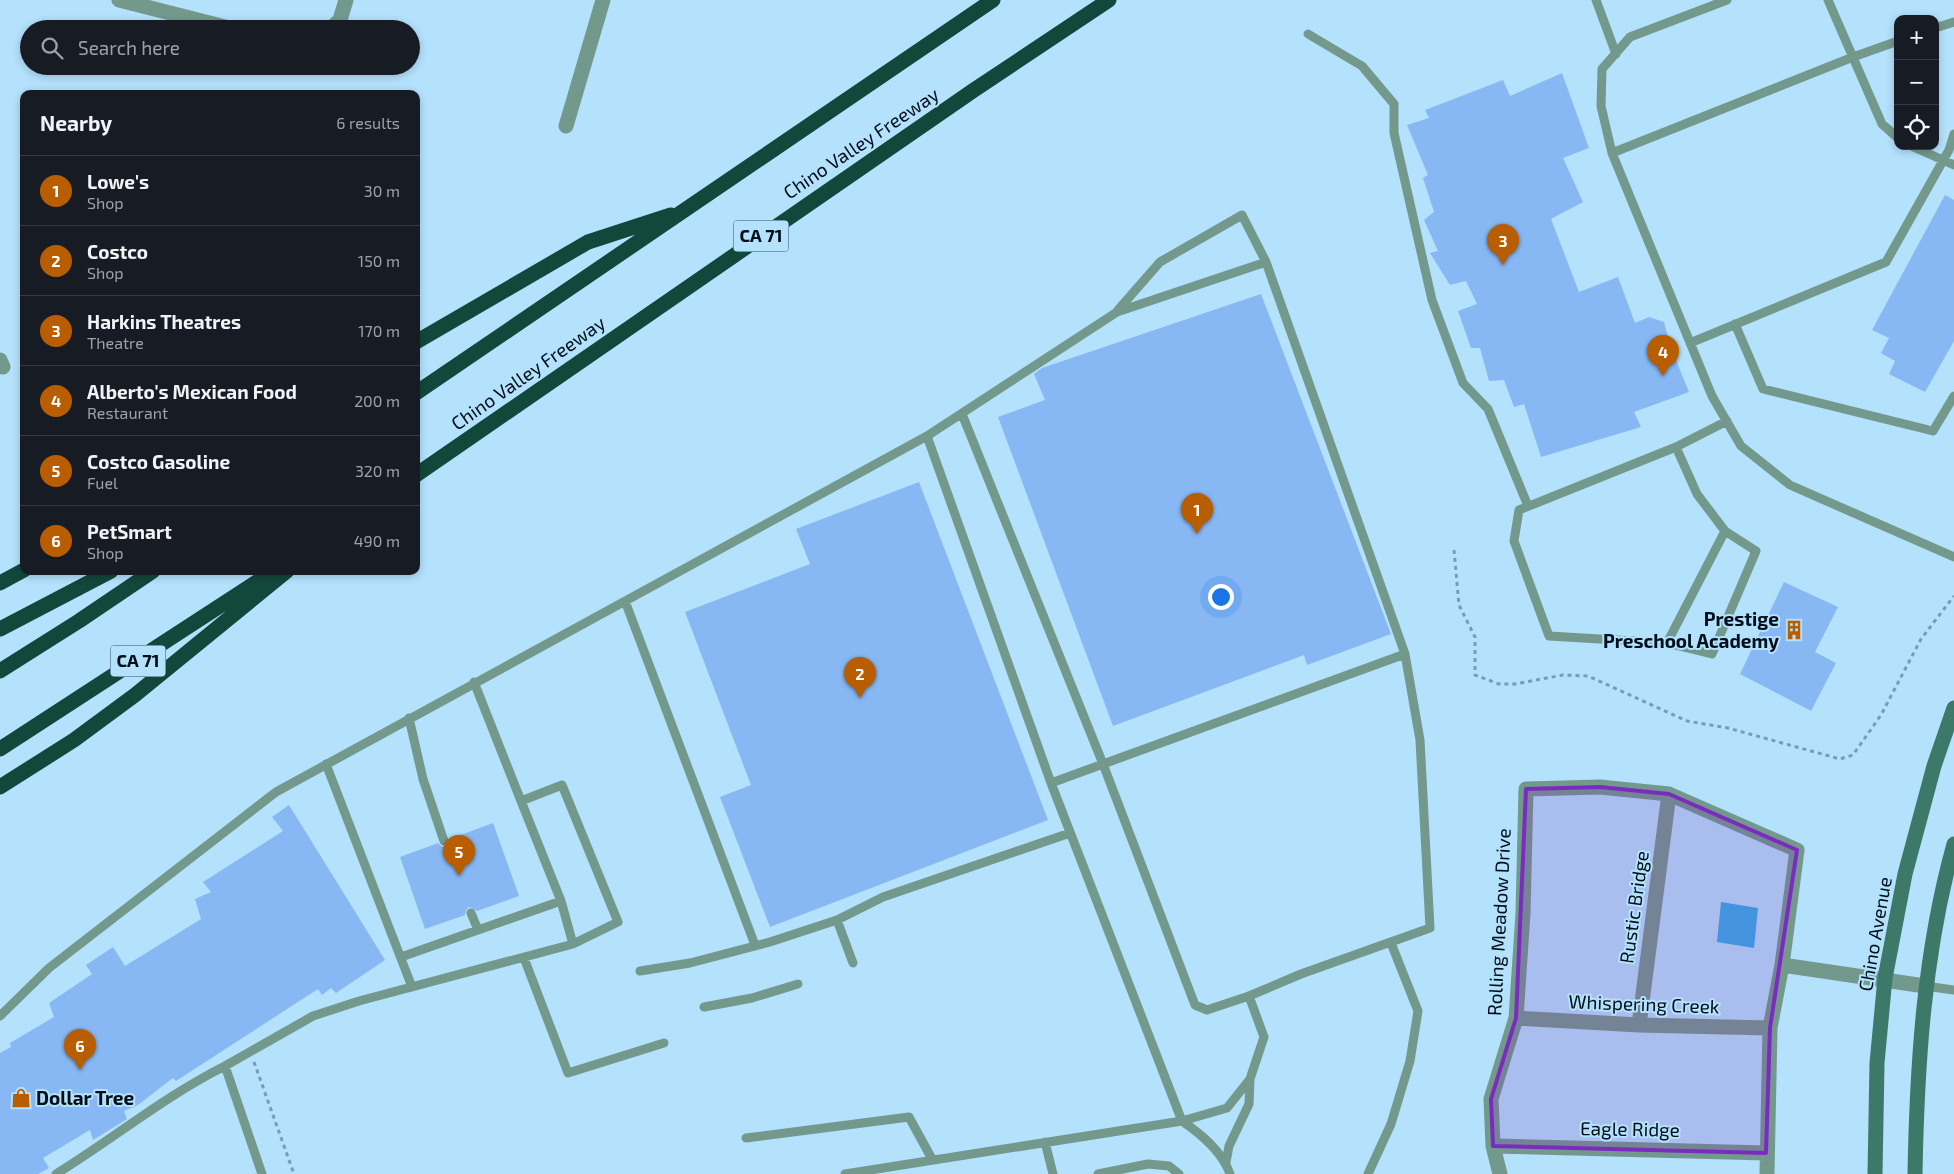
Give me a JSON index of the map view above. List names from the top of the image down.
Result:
{
  "streets": {
    "highway": ["Chino Valley Freeway", "CA 71"],
    "main road": ["Chino Avenue"],
    "street": [
      "Rustic Bridge",
      "Rolling Meadow Drive",
      "Whispering Creek",
      "Eagle Ridge"
    ]
  },
  "crossings": [
    ["Rustic Bridge", "Rolling Meadow Drive"],
    ["Rustic Bridge", "Whispering Creek"],
    ["Rolling Meadow Drive", "Whispering Creek"],
    ["Rolling Meadow Drive", "Eagle Ridge"]
  ],
  "places": {
    "building": ["Prestige Preschool Academy"],
    "shop": ["Dollar Tree"]
  },
  "page": {
    "map_buttons": ["+", "−"],
    "search": "Search here",
    "heading": ["Nearby", "6 results"],
    "list": [
      {
        "mark": "1",
        "name": "Lowe's",
        "note": "Shop",
        "value": "30 m"
      },
      {
        "mark": "2",
        "name": "Costco",
        "note": "Shop",
        "value": "150 m"
      },
      {
        "mark": "3",
        "name": "Harkins Theatres",
        "note": "Theatre",
        "value": "170 m"
      },
      {
        "mark": "4",
        "name": "Alberto's Mexican Food",
        "note": "Restaurant",
        "value": "200 m"
      },
      {
        "mark": "5",
        "name": "Costco Gasoline",
        "note": "Fuel",
        "value": "320 m"
      },
      {
        "mark": "6",
        "name": "PetSmart",
        "note": "Shop",
        "value": "490 m"
      }
    ],
    "pins": [
      "3",
      "4",
      "1",
      "2",
      "5",
      "6"
    ]
  }
}
